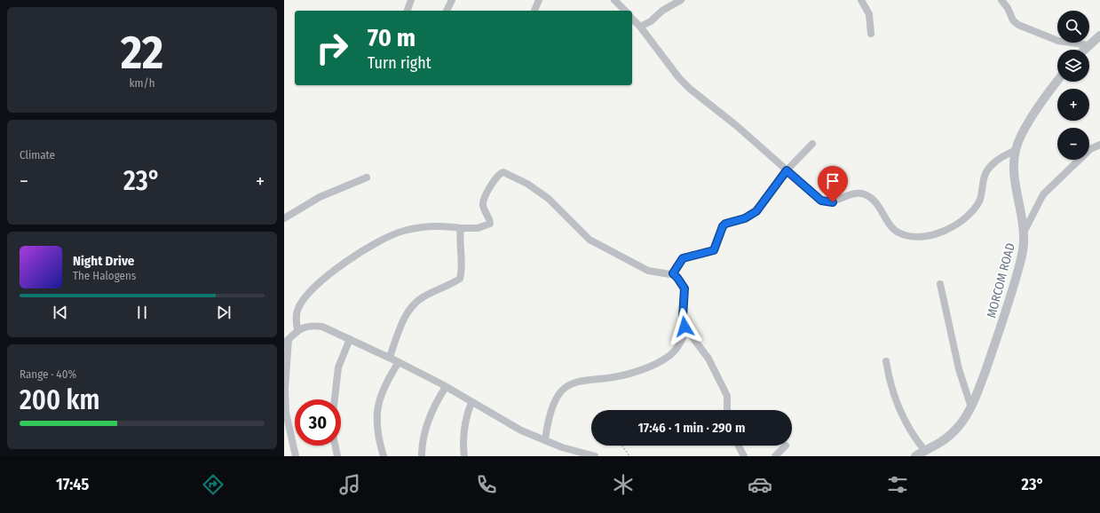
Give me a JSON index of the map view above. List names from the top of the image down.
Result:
{
  "streets": {
    "street": ["MORCOM ROAD"]
  },
  "page": {
    "tile": [
      ["22", "km/h"],
      "Climate",
      ["Range · 40%", "200 km"]
    ],
    "map_buttons": ["+", "−"],
    "turn": ["70 m", "Turn right"],
    "heat": ["−", "23°", "+"],
    "song": ["Night Drive", "The Halogens"],
    "limit": "30",
    "trip": "17:46 · 1 min · 290 m",
    "tabs": ["17:45", "23°"]
  }
}
